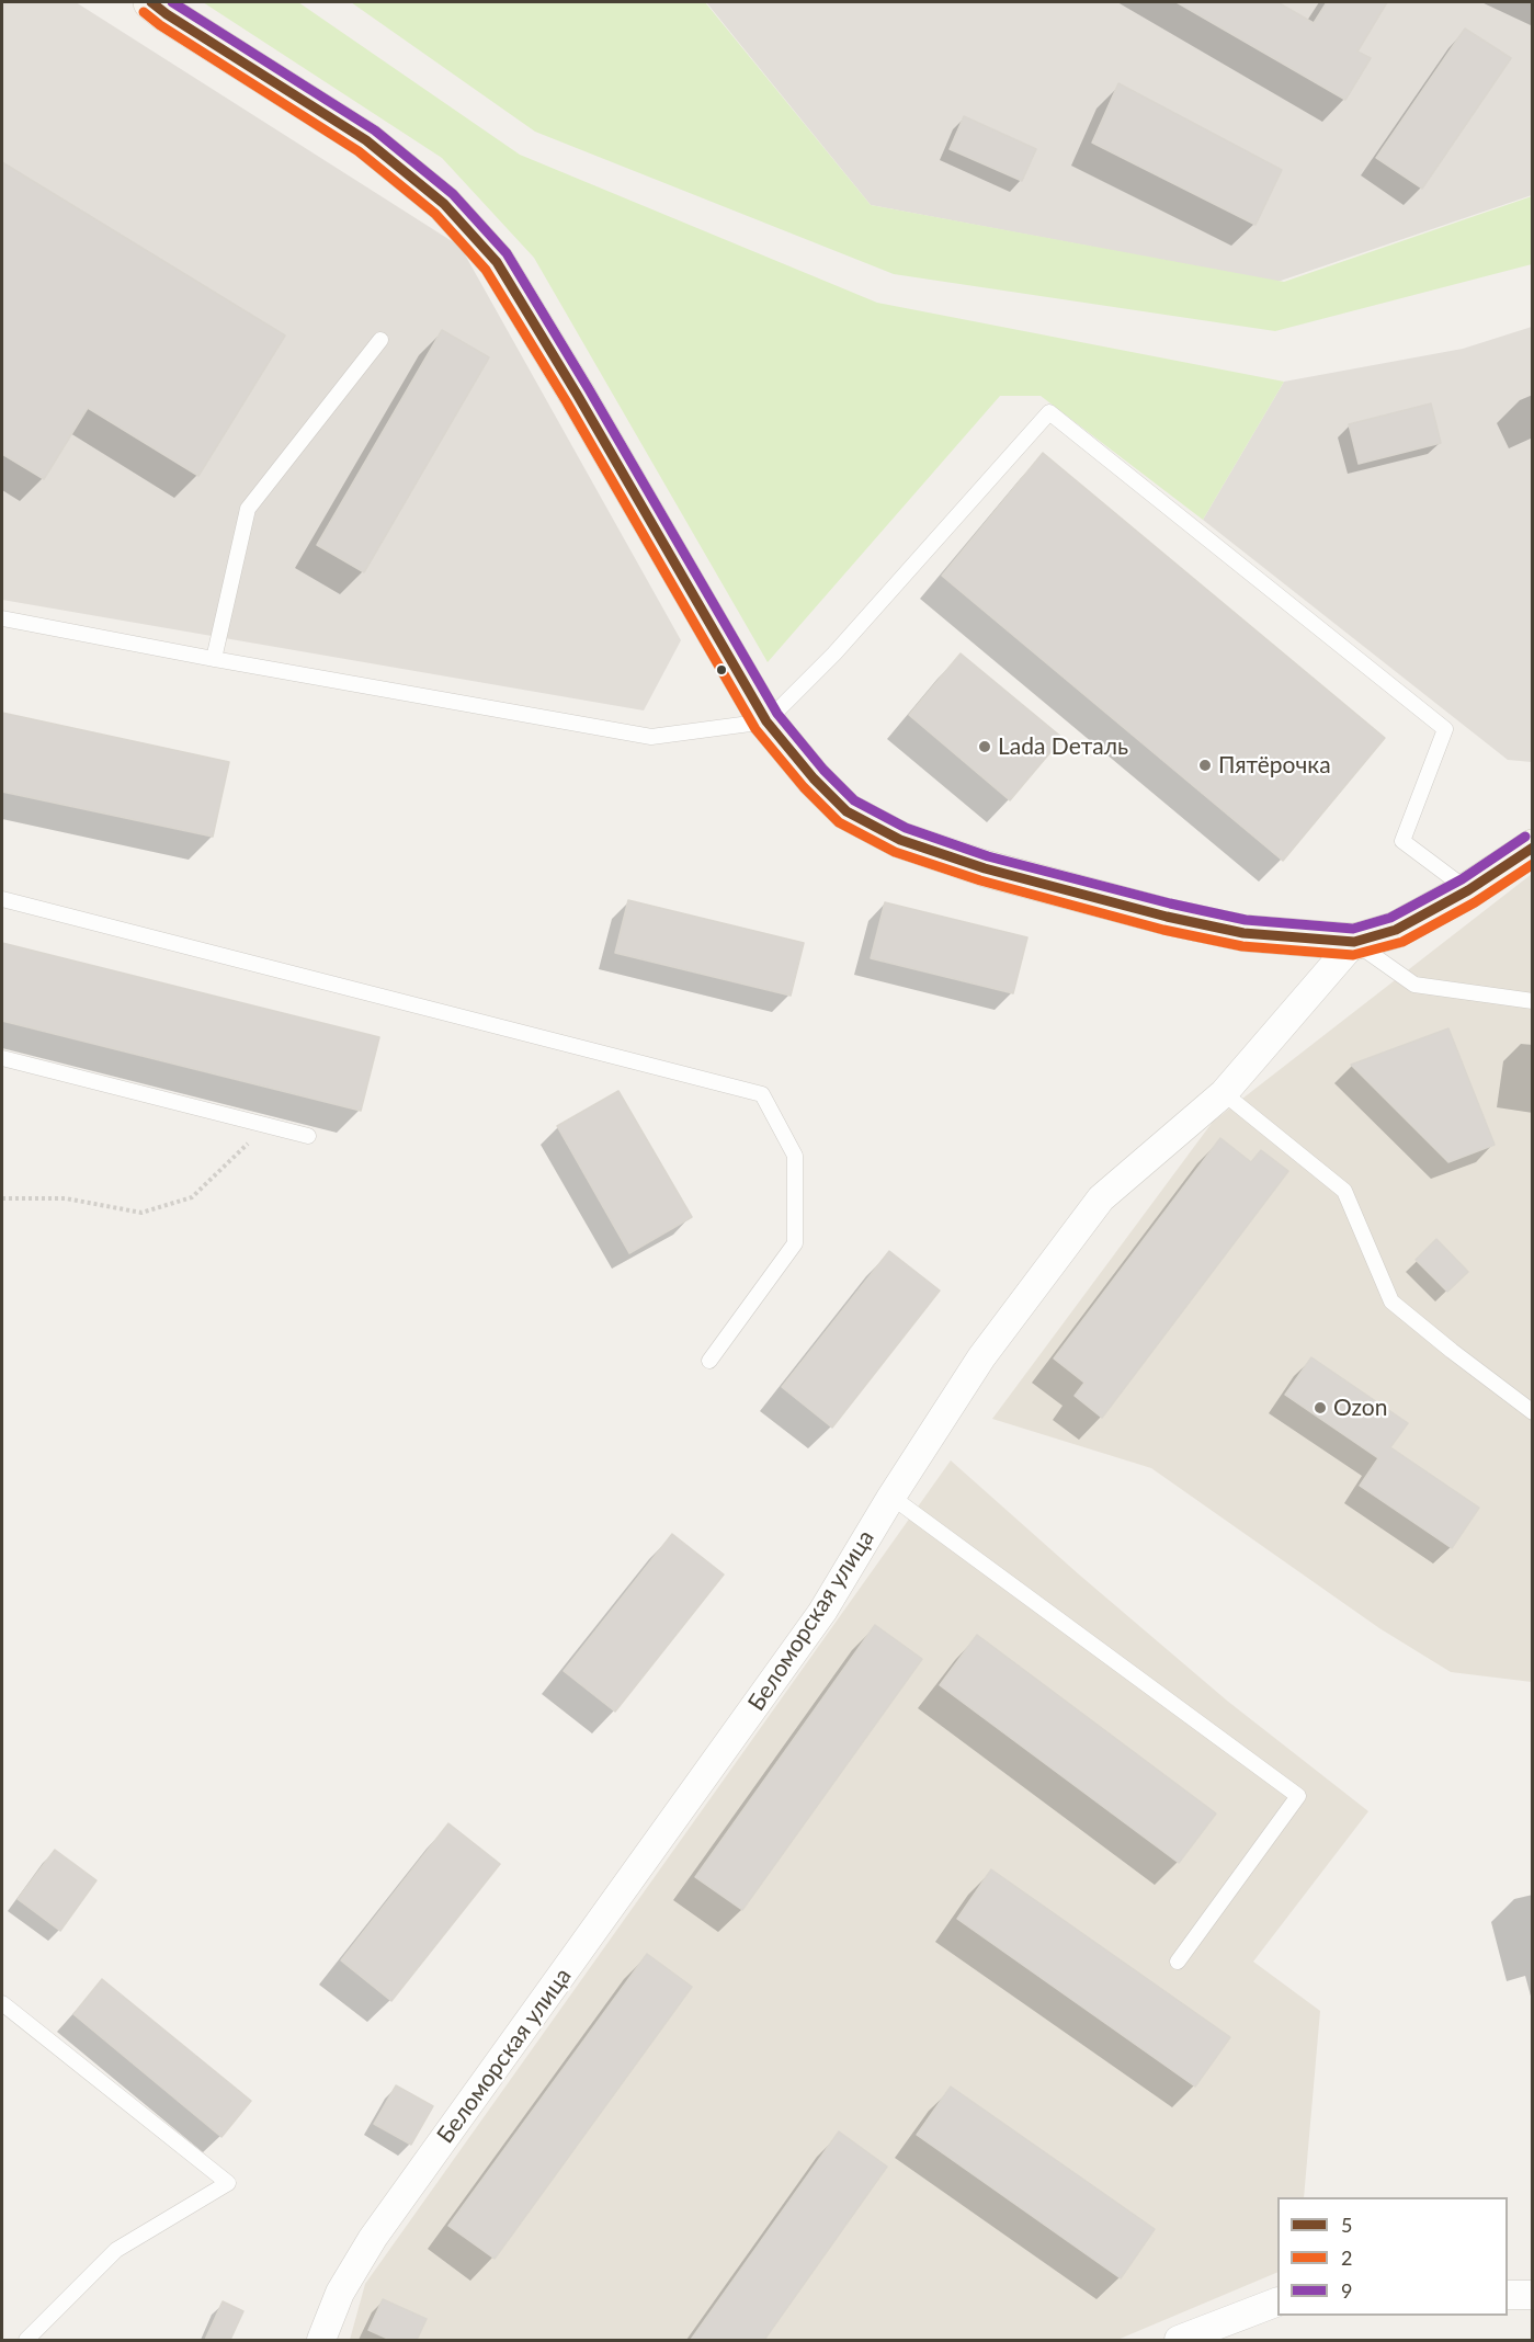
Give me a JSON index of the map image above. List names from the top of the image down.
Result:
{
  "streets": {
    "street": ["Беломорская улица"]
  },
  "places": ["Lada Dеталь", "Пятёрочка", "Ozon"],
  "lines": ["transit line 5", "transit line 9", "transit line 2"],
  "legend": ["5", "2", "9"]
}
